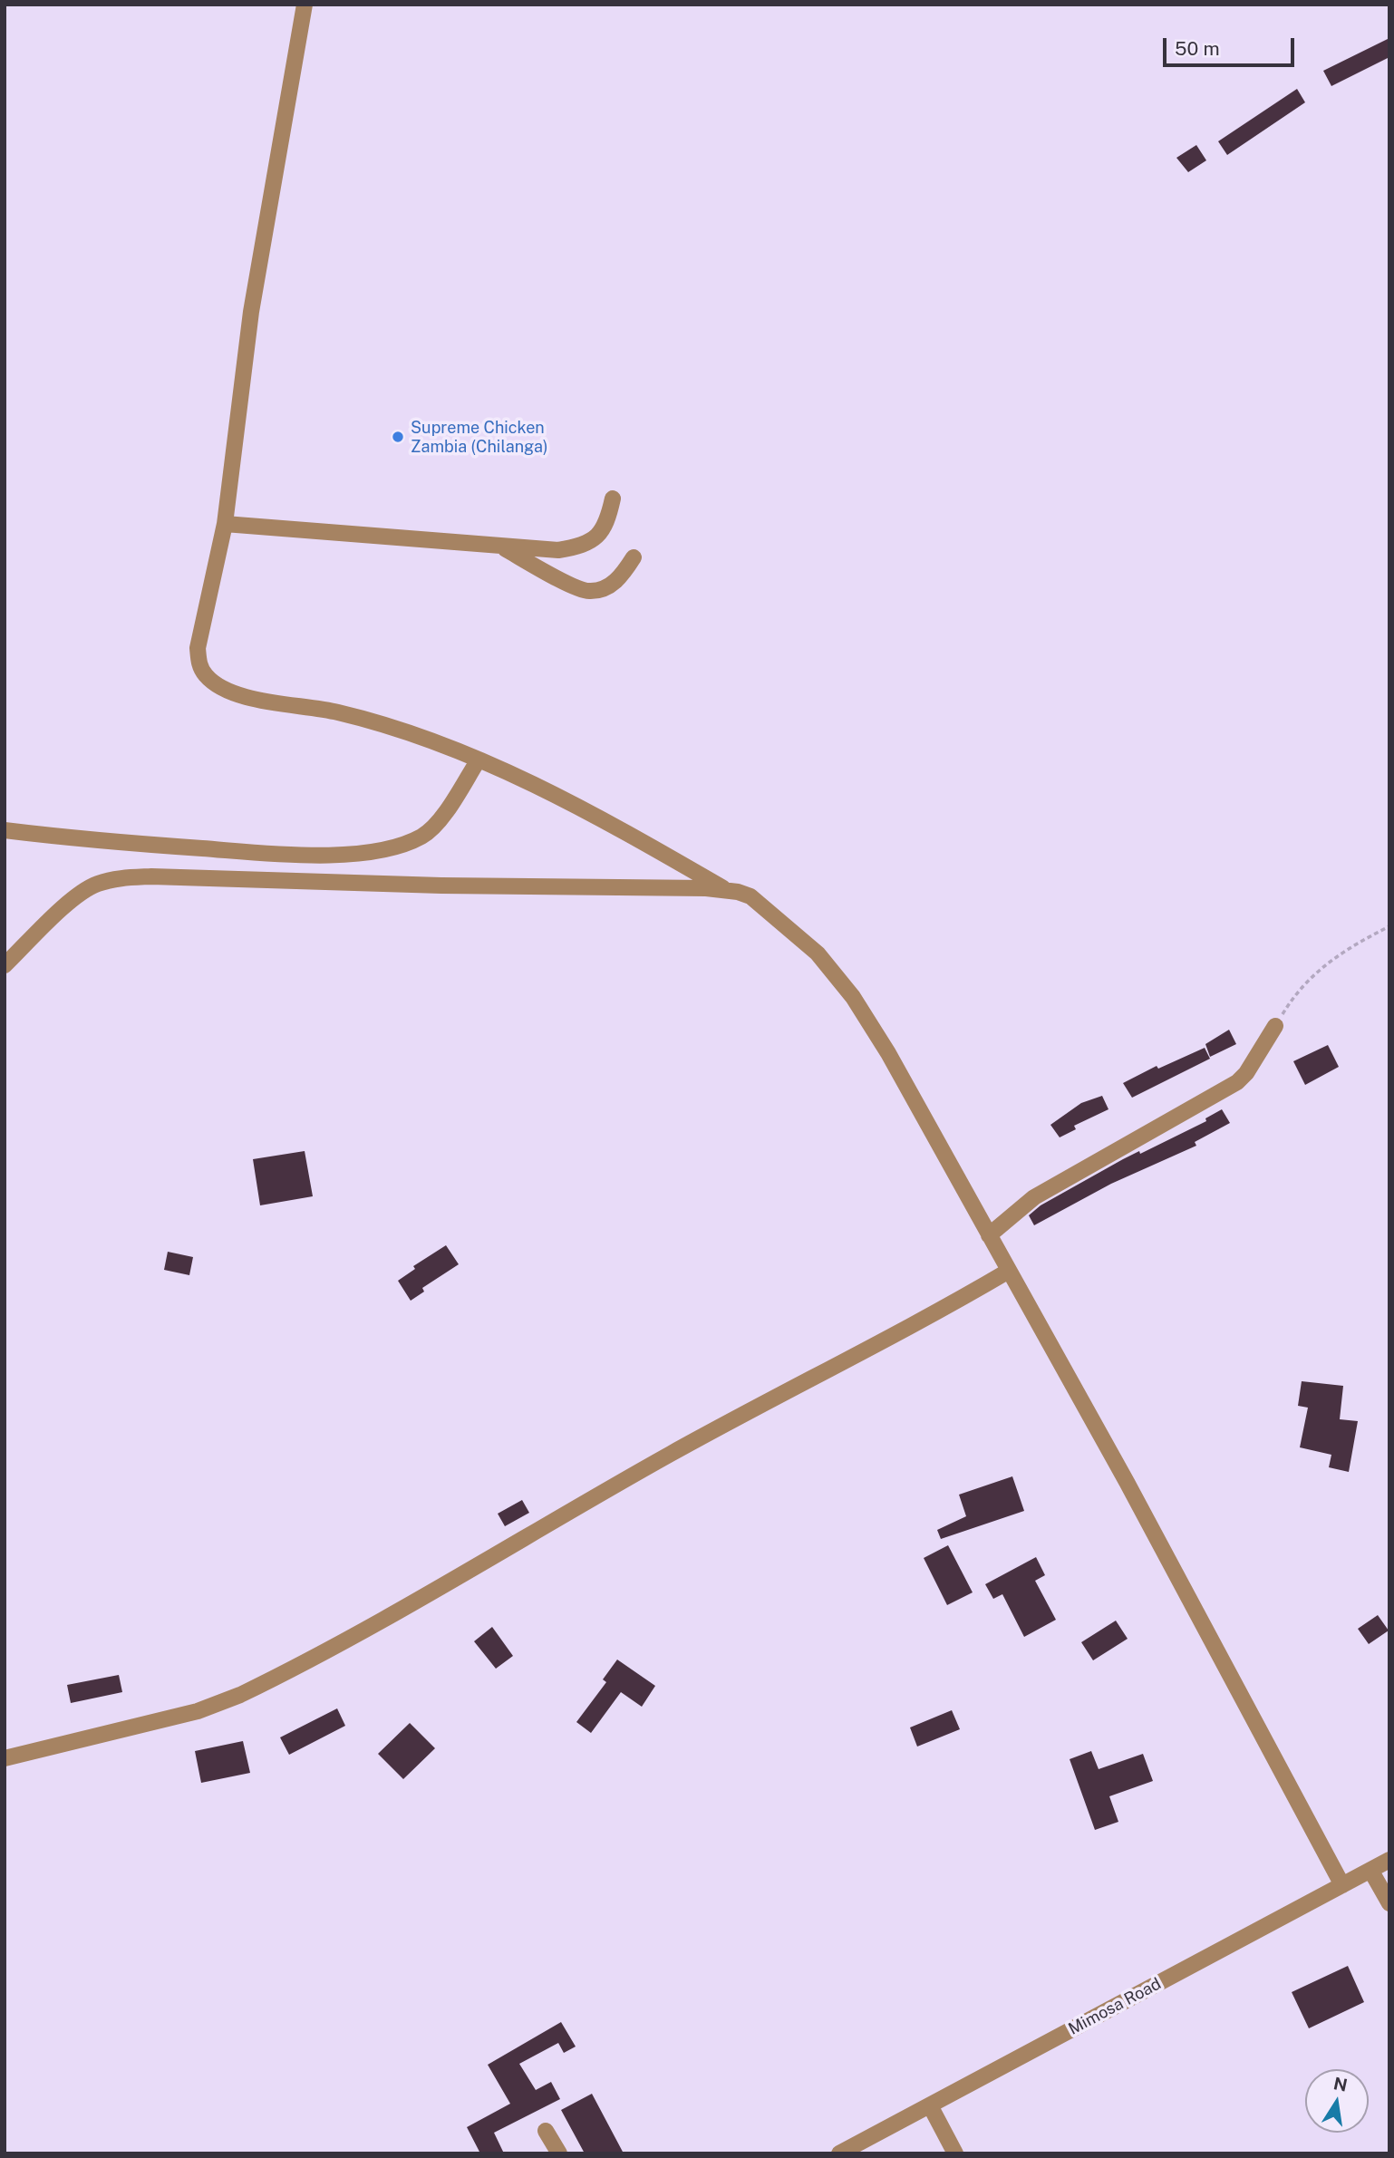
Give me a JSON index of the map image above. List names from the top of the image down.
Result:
{
  "streets": {
    "street": ["Mimosa Road"]
  },
  "places": ["Supreme Chicken Zambia (Chilanga)"],
  "scale_bar": "50 m",
  "north": "top"
}
